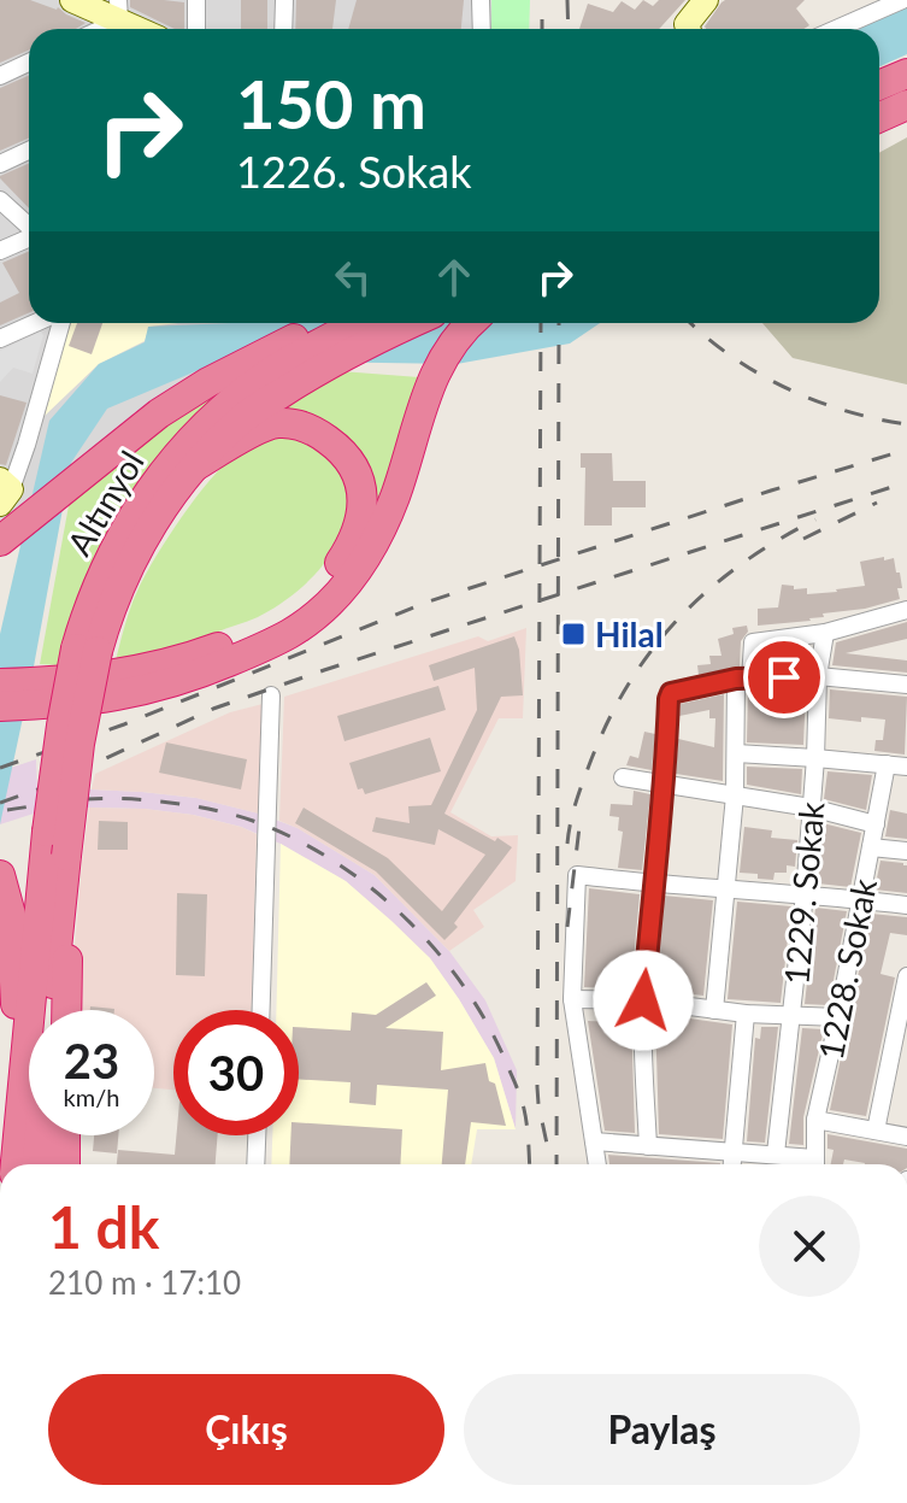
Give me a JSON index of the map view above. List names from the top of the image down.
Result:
{
  "streets": {
    "highway": ["Altınyol"],
    "street": ["1229. Sokak", "1228. Sokak"]
  },
  "places": {
    "transit": ["Hilal"]
  },
  "page": {
    "turn": ["150 m", "1226. Sokak"],
    "speed": "23 km/h",
    "limit": "30",
    "heading": ["1 dk", "210 m · 17:10"],
    "buttons": ["Çıkış", "Paylaş"]
  }
}
